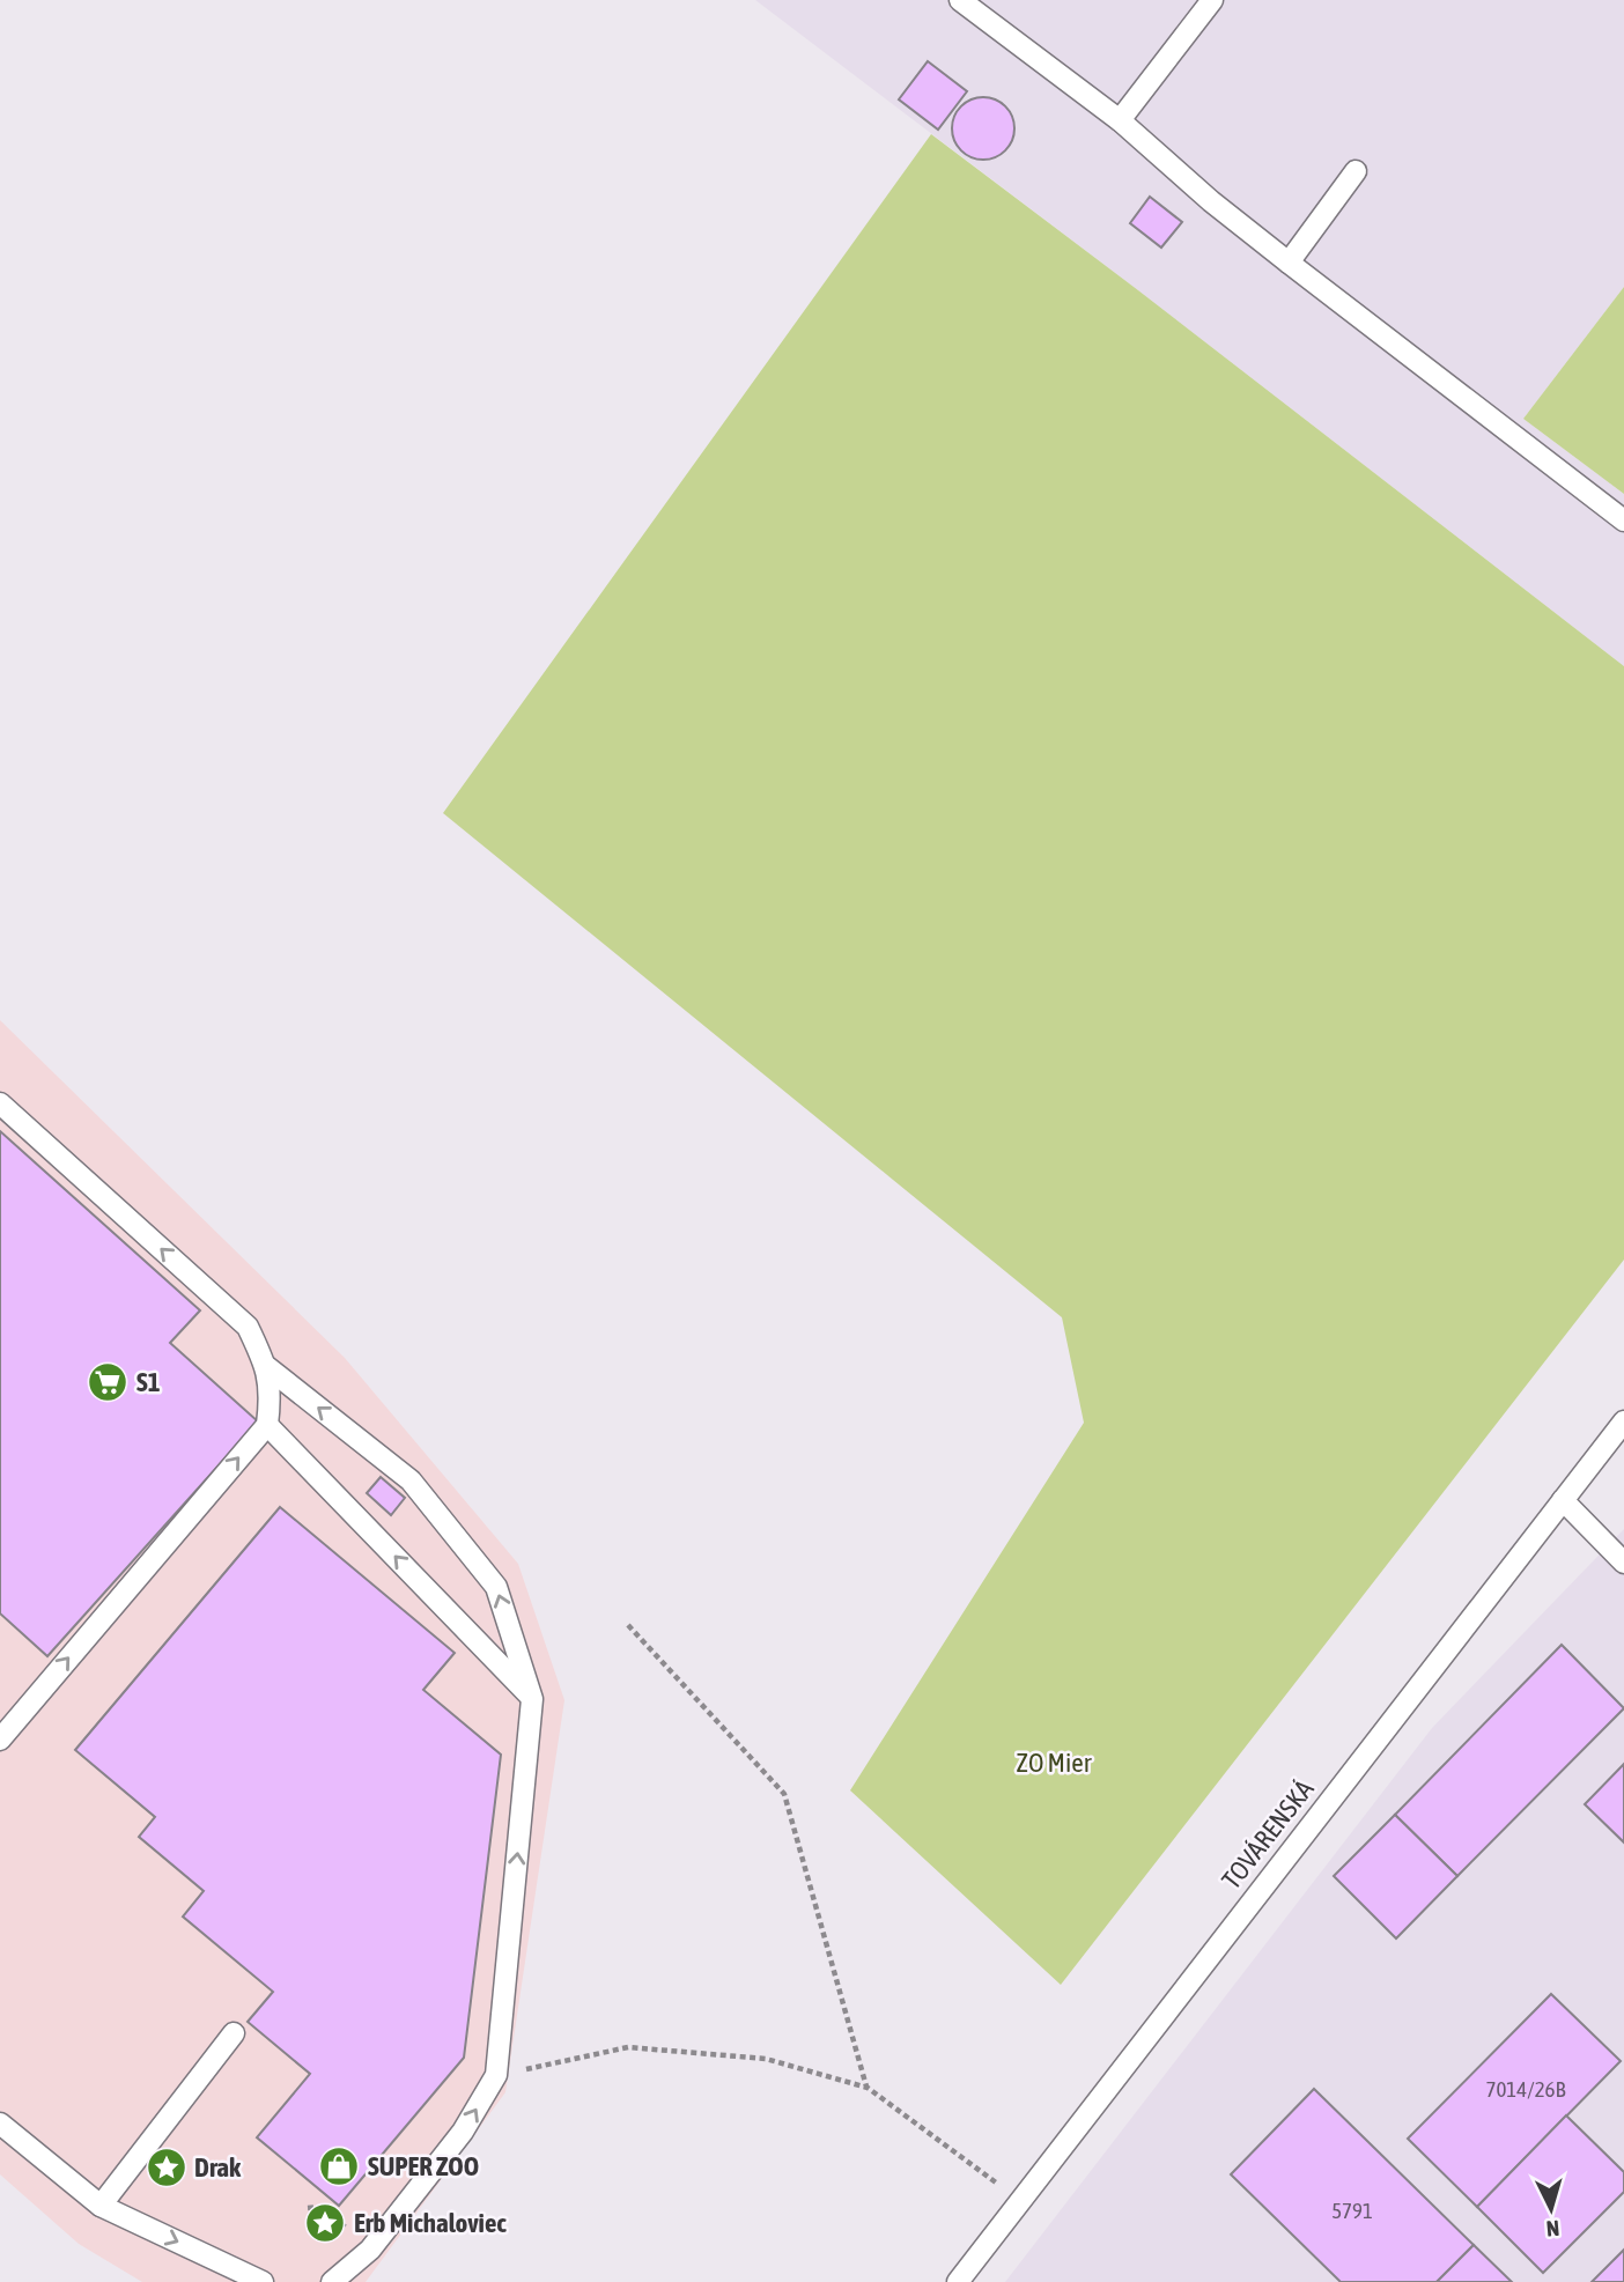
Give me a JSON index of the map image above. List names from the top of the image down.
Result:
{
  "streets": {
    "lane": ["TOVÁRENSKÁ"]
  },
  "parks": ["ZO Mier"],
  "places": {
    "supermarket": ["S1"],
    "shop": ["SUPER ZOO"],
    "place": ["Drak", "Erb Michaloviec"]
  },
  "house_numbers": ["7014/26B", "5791"],
  "north": "bottom"
}
